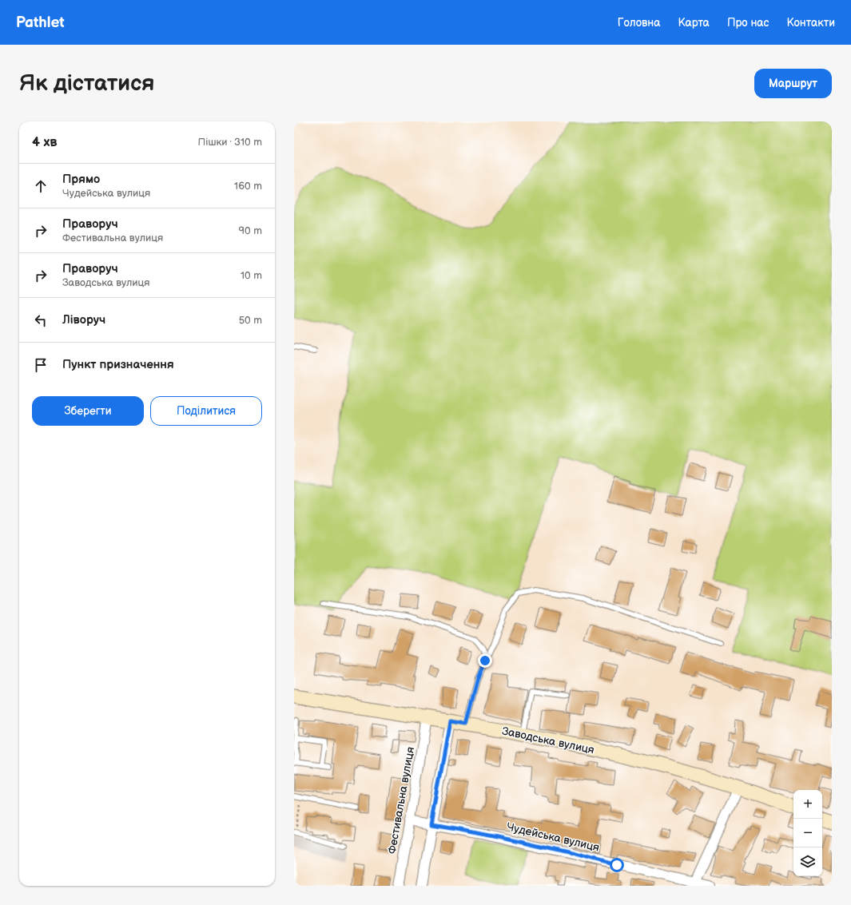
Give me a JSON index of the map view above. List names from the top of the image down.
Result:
{
  "streets": {
    "main road": ["Заводська вулиця"],
    "street": ["Фестивальна вулиця", "Чудейська вулиця"]
  },
  "crossings": [
    ["Заводська вулиця", "Фестивальна вулиця"],
    ["Фестивальна вулиця", "Чудейська вулиця"]
  ],
  "page": {
    "header": "Pathlet",
    "nav": [
      "Головна",
      "Карта",
      "Про нас",
      "Контакти"
    ],
    "buttons": [
      "Маршрут",
      ["Зберегти", "Поділитися"]
    ],
    "title": "Як дістатися",
    "heading": ["4 хв", "Пішки · 310 m"],
    "list": [
      ["Прямо", "Чудейська вулиця", "160 m"],
      ["Праворуч", "Фестивальна вулиця", "90 m"],
      ["Праворуч", "Заводська вулиця", "10 m"],
      ["Ліворуч", "50 m"],
      "Пункт призначення"
    ],
    "map_buttons": ["+", "−"]
  }
}
